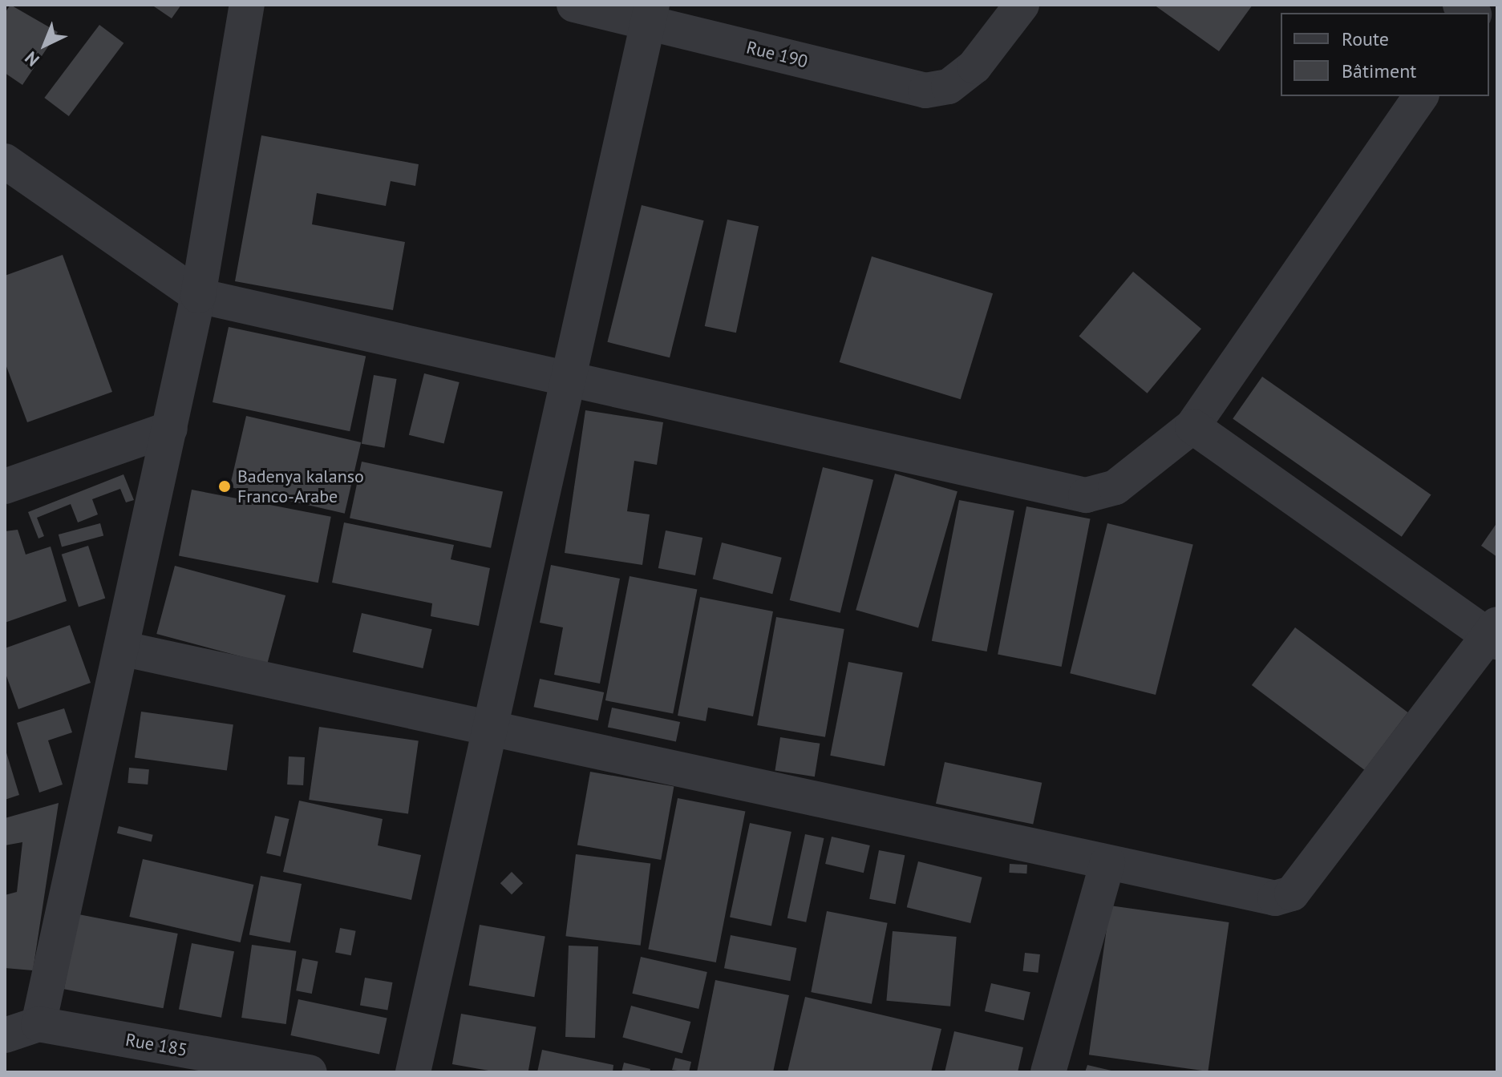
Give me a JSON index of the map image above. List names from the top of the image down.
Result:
{
  "streets": {
    "street": ["Rue 190", "Rue 185"]
  },
  "places": ["Badenya kalanso Franco-Arabe"],
  "legend": ["Route", "Bâtiment"],
  "north": "bottom left"
}
